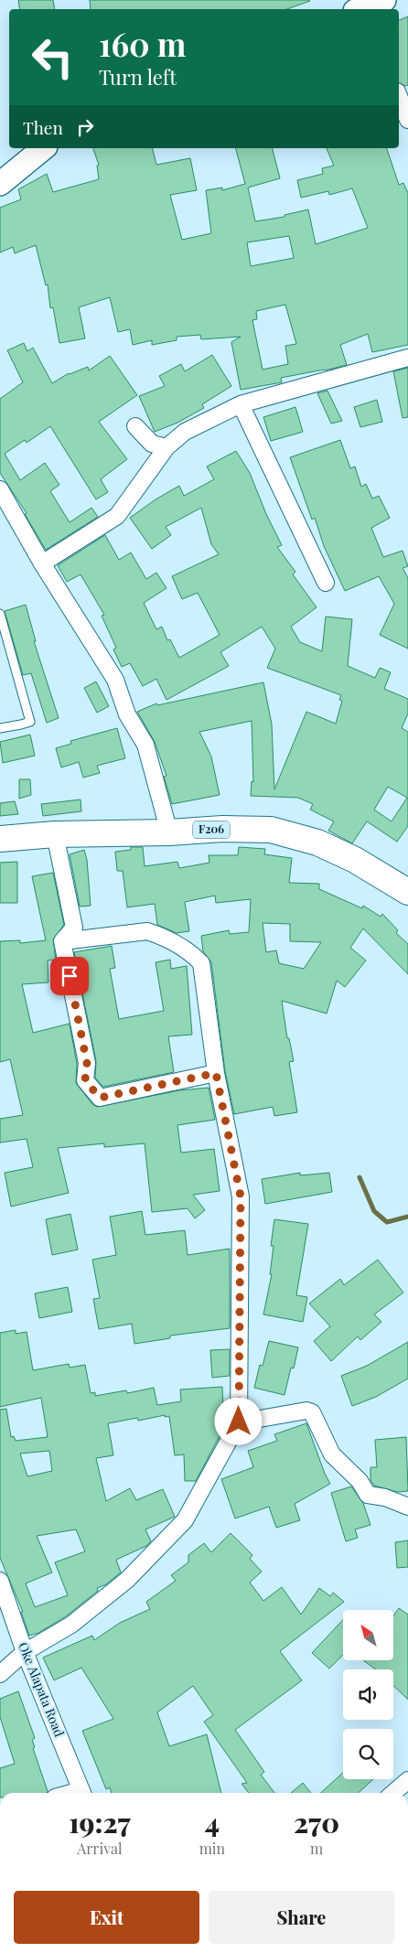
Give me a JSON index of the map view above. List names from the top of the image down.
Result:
{
  "streets": {
    "main road": ["F206"],
    "street": ["Oke Alapata Road"]
  },
  "north": "top left",
  "page": {
    "turn": ["160 m", "Turn left"],
    "then": "Then",
    "eta": [
      "19:27",
      "Arrival",
      "4",
      "min",
      "270",
      "m"
    ],
    "buttons": ["Exit", "Share"]
  }
}
